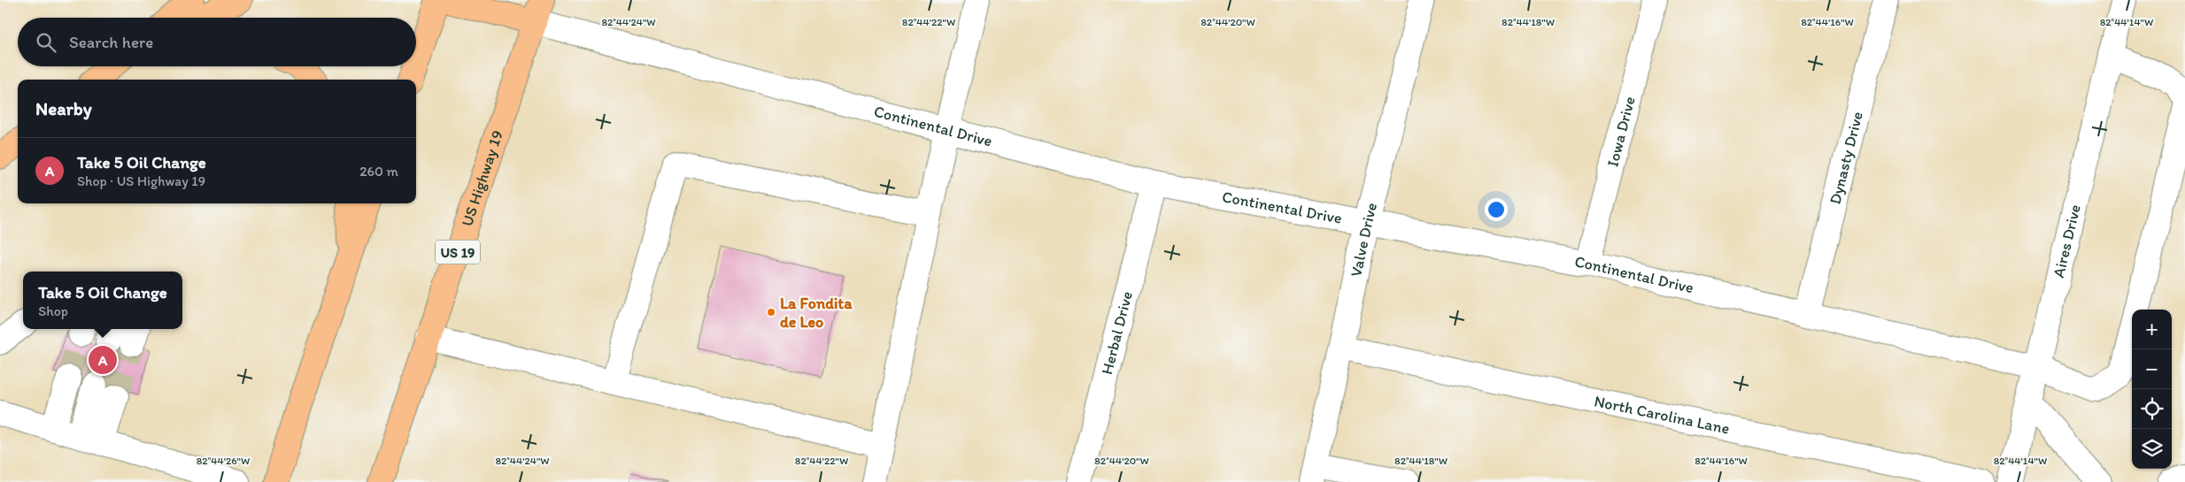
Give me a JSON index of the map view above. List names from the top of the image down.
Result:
{
  "streets": {
    "main road": ["US Highway 19", "US 19"],
    "street": [
      "Continental Drive",
      "Iowa Drive",
      "Dynasty Drive",
      "Valve Drive",
      "Aires Drive",
      "Herbal Drive",
      "North Carolina Lane"
    ]
  },
  "crossings": [
    ["Continental Drive", "Iowa Drive"],
    ["Continental Drive", "Dynasty Drive"],
    ["Continental Drive", "US Highway 19"],
    ["Continental Drive", "Valve Drive"],
    ["Continental Drive", "Aires Drive"],
    ["Continental Drive", "Herbal Drive"],
    ["Valve Drive", "North Carolina Lane"]
  ],
  "places": ["La Fondita de Leo"],
  "page": {
    "search": "Search here",
    "heading": "Nearby",
    "list": [
      {
        "mark": "A",
        "name": "Take 5 Oil Change",
        "note": "Shop · US Highway 19",
        "value": "260 m"
      }
    ],
    "popup": ["Take 5 Oil Change", "Shop"],
    "map_buttons": ["+", "−"],
    "pins": "A"
  },
  "coordinates": [
    "82°44'24\"W",
    "82°44'22\"W",
    "82°44'20\"W",
    "82°44'18\"W",
    "82°44'16\"W",
    "82°44'14\"W",
    "82°44'26\"W"
  ]
}
